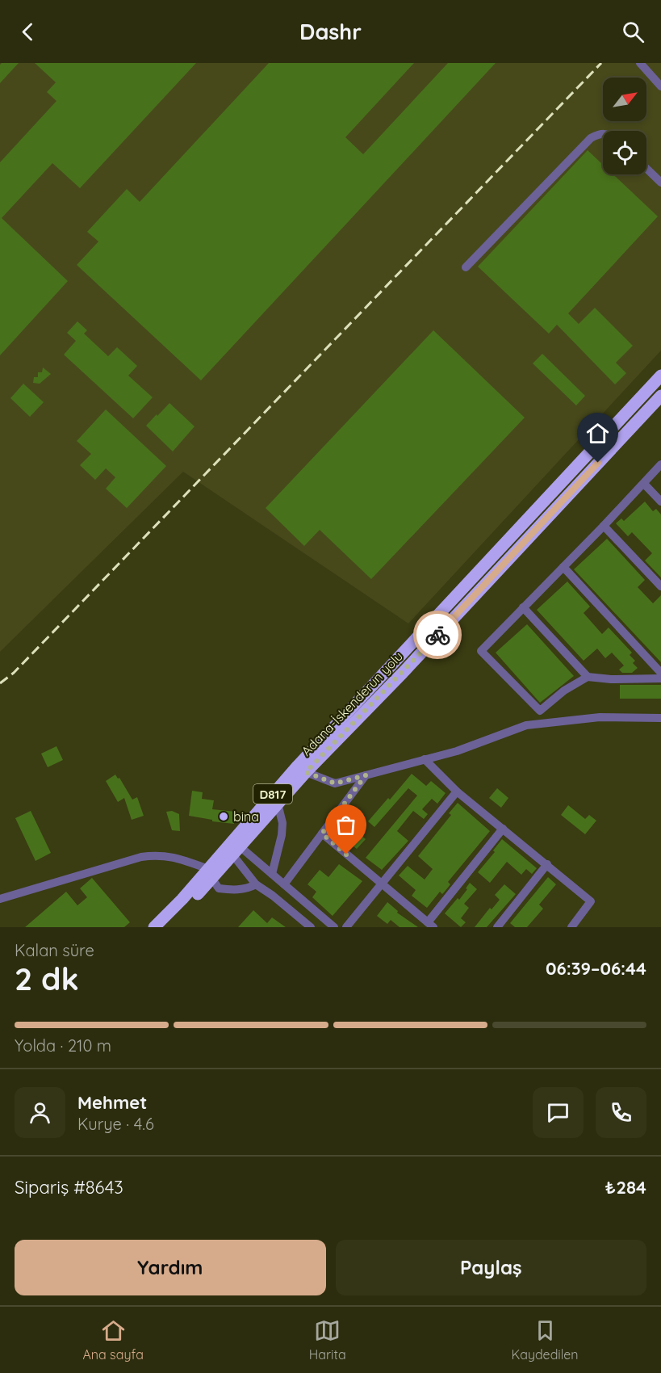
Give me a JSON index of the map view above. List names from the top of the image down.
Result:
{
  "streets": {
    "highway": ["Adana-İskenderun yolu", "D817"]
  },
  "crossings": [
    ["Adana-İskenderun yolu", "D817"]
  ],
  "places": ["bina"],
  "north": "top right",
  "page": {
    "header": "Dashr",
    "heading": ["2 dk", "Kalan süre", "06:39–06:44"],
    "panel": [
      "Mehmet",
      "Kurye · 4.6",
      "Sipariş #8643",
      "₺284"
    ],
    "bar": "Yolda · 210 m",
    "buttons": ["Yardım", "Paylaş"],
    "tabs": ["Ana sayfa", "Harita", "Kaydedilen"]
  }
}
